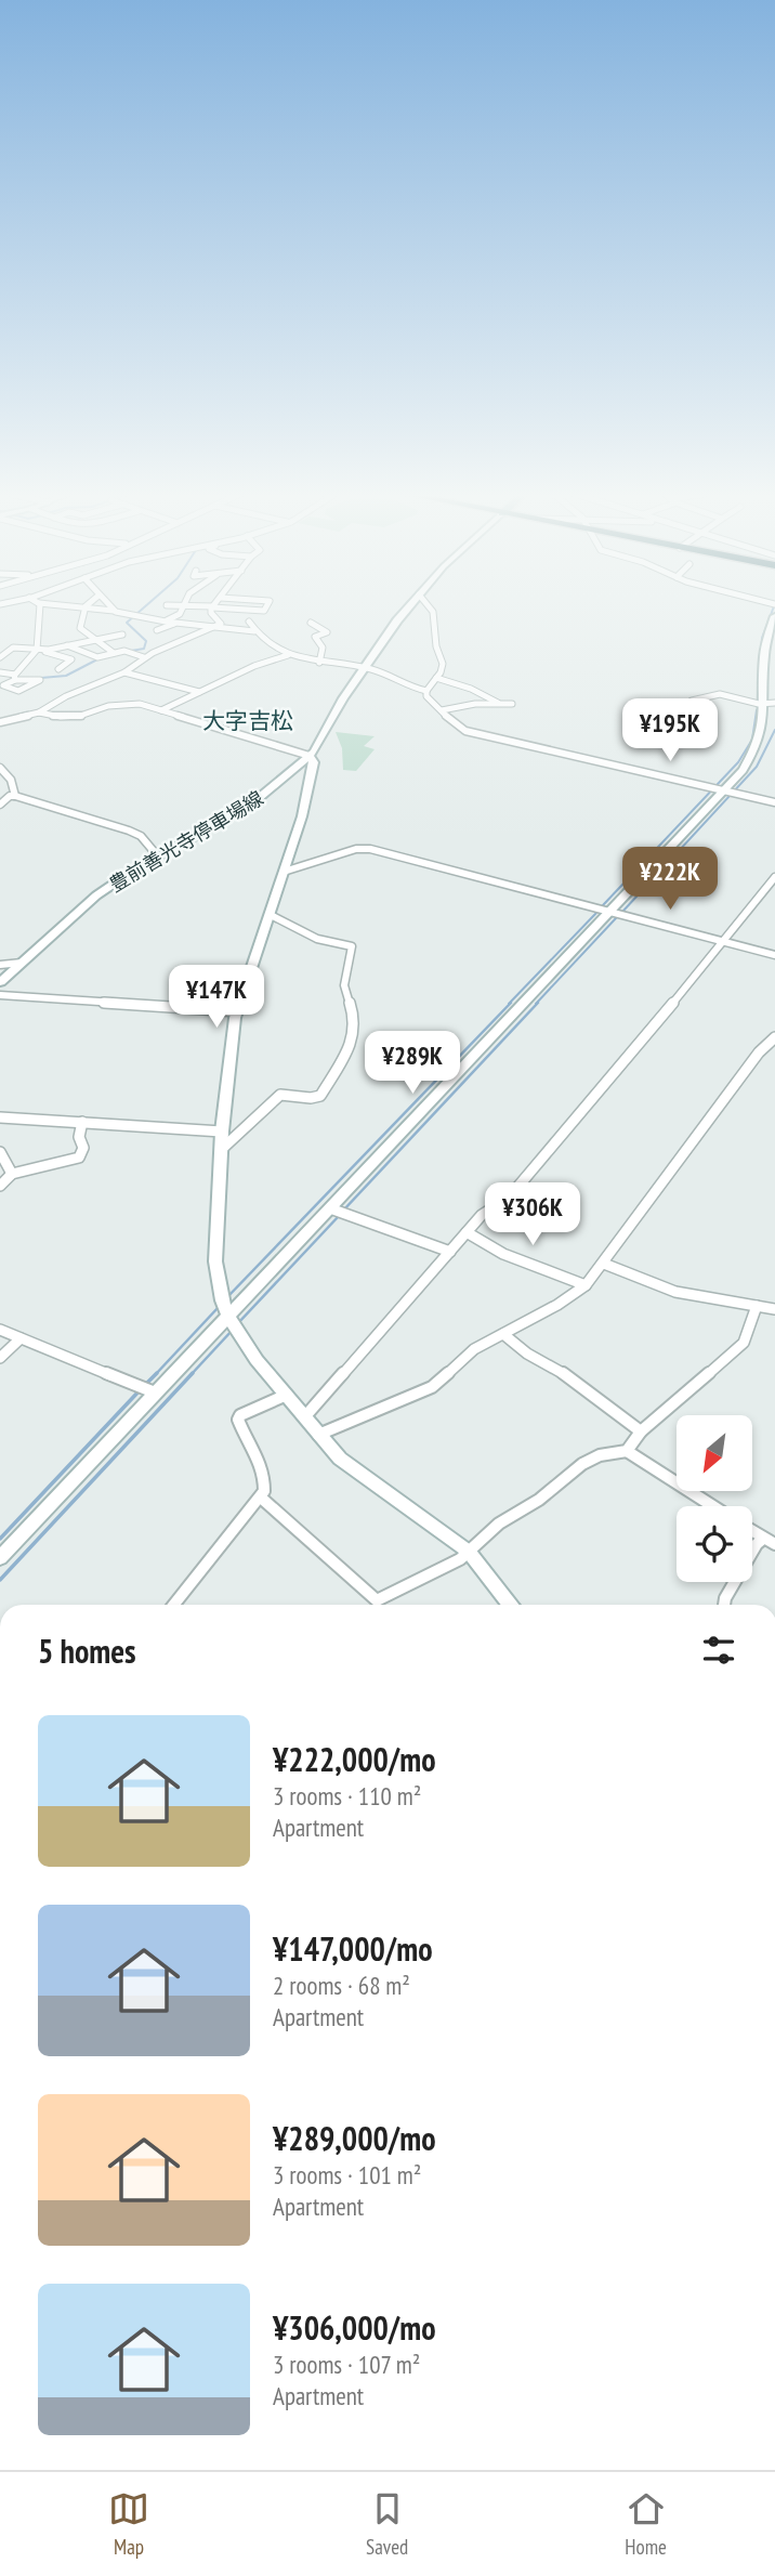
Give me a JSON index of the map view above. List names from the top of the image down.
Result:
{
  "streets": {
    "street": ["豊前善光寺停車場線"]
  },
  "districts": ["大字吉松"],
  "north": "bottom left",
  "page": {
    "price": [
      "¥195K",
      "¥222K",
      "¥147K",
      "¥289K",
      "¥306K"
    ],
    "heading": "5 homes",
    "list": [
      {
        "name": "¥222,000/mo",
        "note": "3 rooms · 110 m² · Apartment"
      },
      {
        "name": "¥147,000/mo",
        "note": "2 rooms · 68 m² · Apartment"
      },
      {
        "name": "¥289,000/mo",
        "note": "3 rooms · 101 m² · Apartment"
      },
      {
        "name": "¥306,000/mo",
        "note": "3 rooms · 107 m² · Apartment"
      }
    ],
    "tabs": ["Map", "Saved", "Home"]
  }
}
